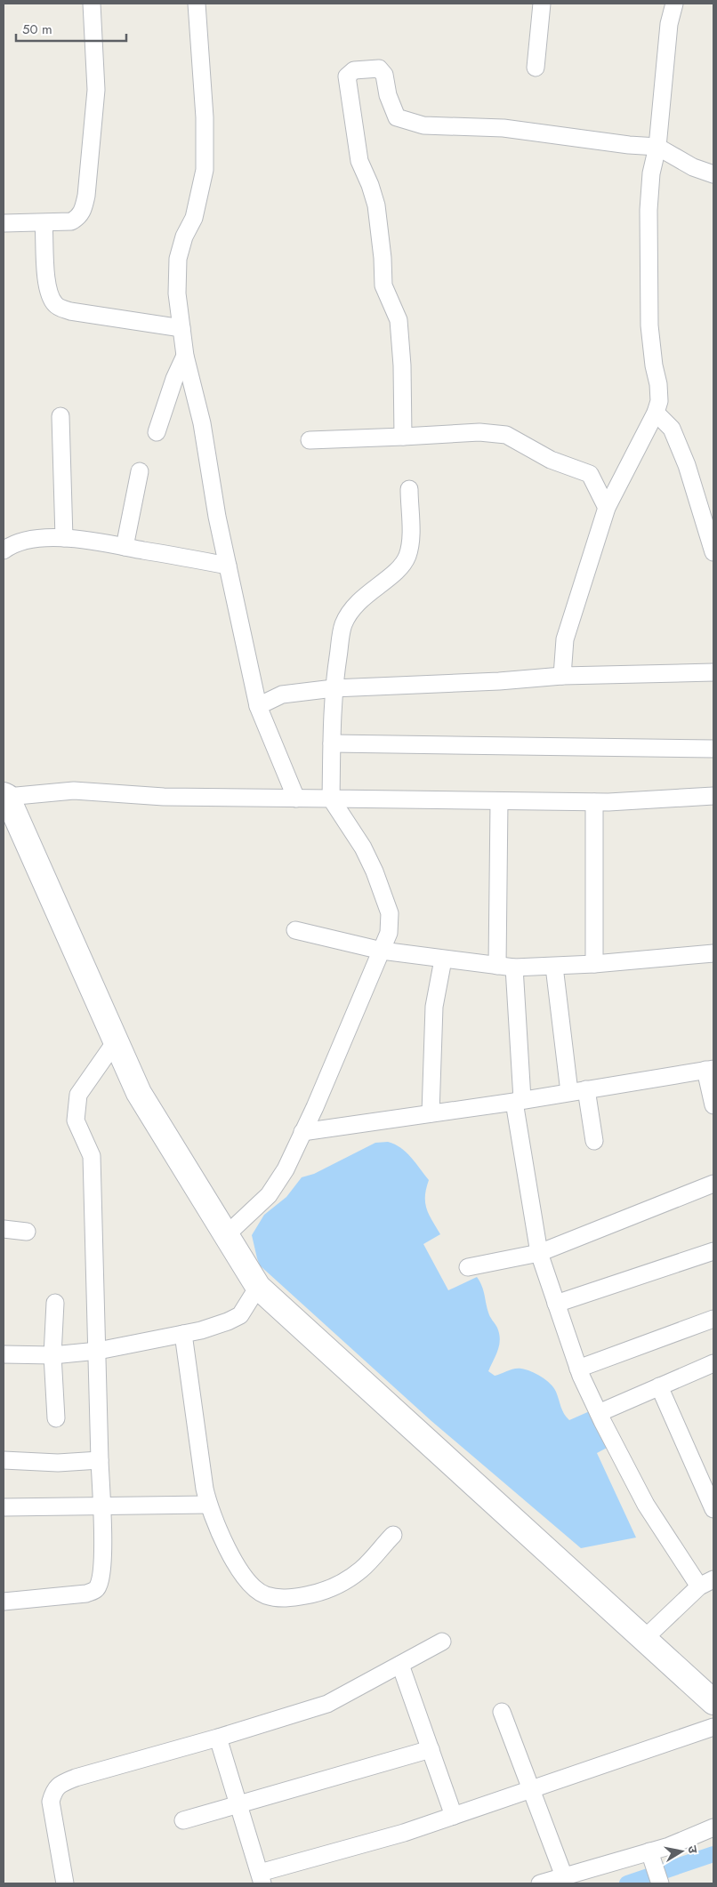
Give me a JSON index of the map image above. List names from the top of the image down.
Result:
{
  "scale_bar": "50 m",
  "north": "right"
}
